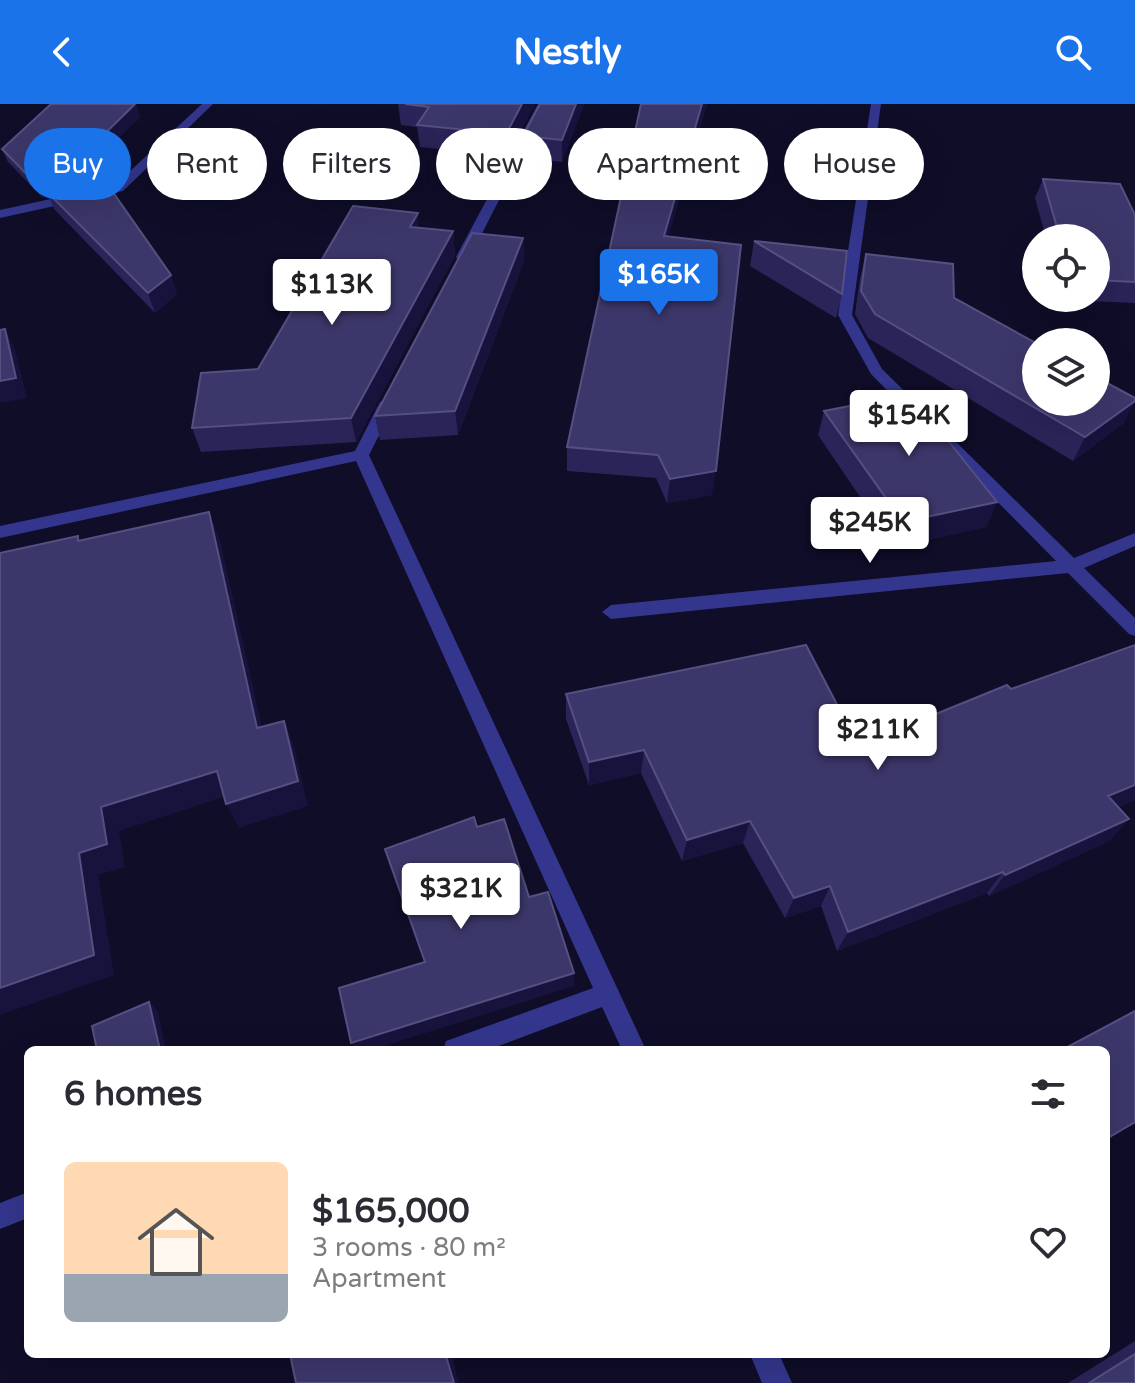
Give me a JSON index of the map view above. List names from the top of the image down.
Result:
{
  "page": {
    "header": "Nestly",
    "chip": [
      "Buy",
      "Rent",
      "Filters",
      "New",
      "Apartment",
      "House"
    ],
    "price": [
      "$165K",
      "$113K",
      "$154K",
      "$245K",
      "$211K",
      "$321K"
    ],
    "heading": "6 homes",
    "list": [
      {
        "name": "$165,000",
        "note": "3 rooms · 80 m² · Apartment"
      }
    ]
  }
}
